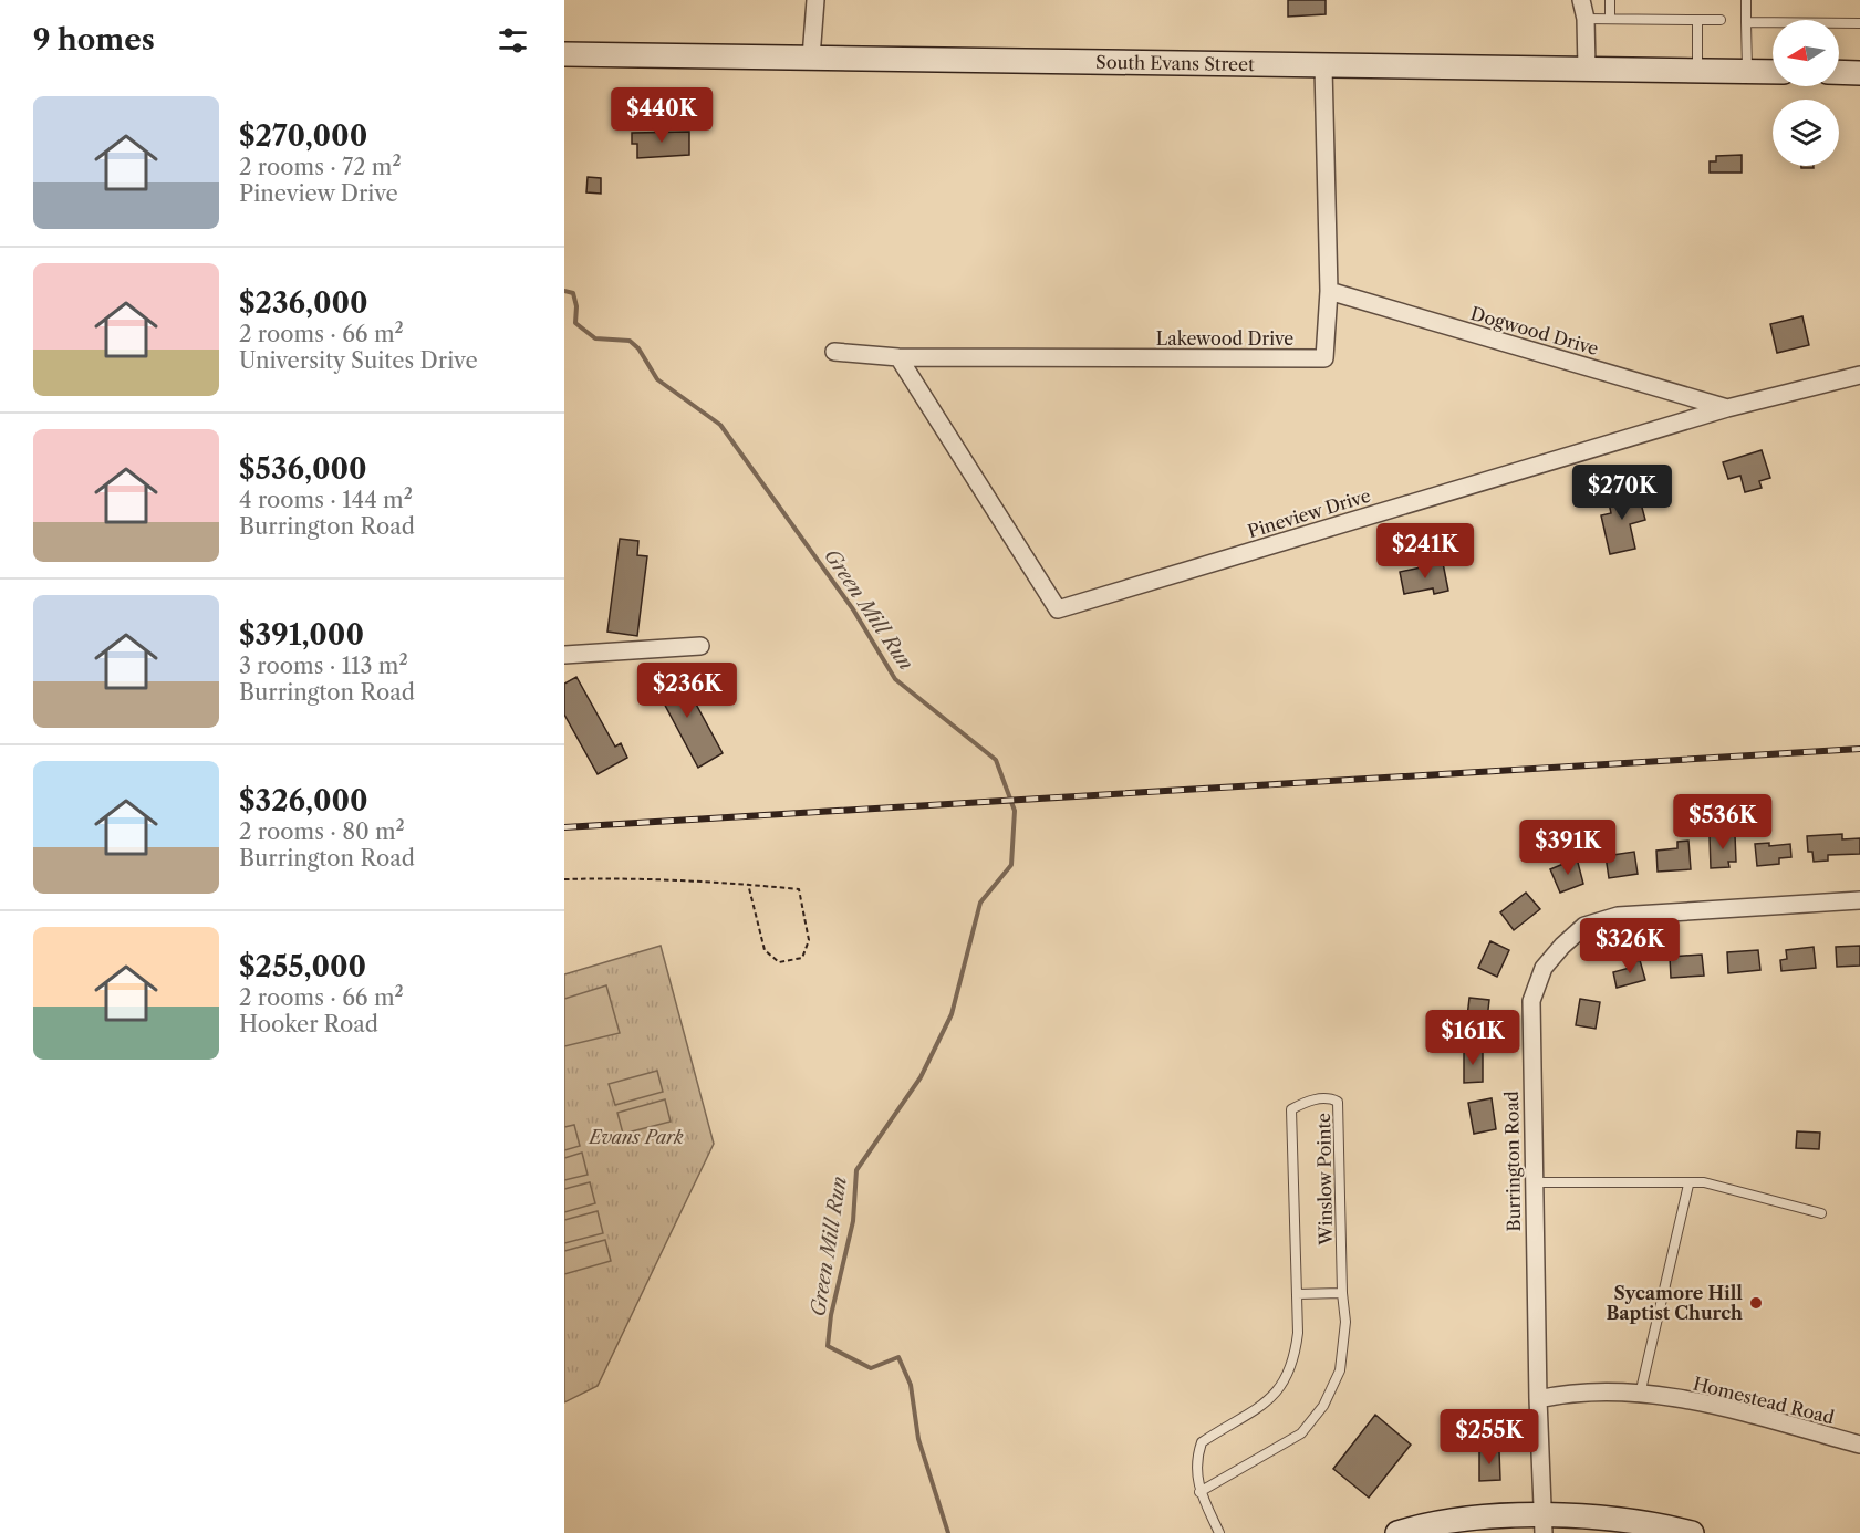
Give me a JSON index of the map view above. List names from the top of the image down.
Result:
{
  "streets": {
    "main road": ["South Evans Street"],
    "street": [
      "Dogwood Drive",
      "Lakewood Drive",
      "Pineview Drive",
      "Burrington Road",
      "Homestead Road"
    ],
    "lane": ["Winslow Pointe"]
  },
  "crossings": [
    ["South Evans Street", "Lakewood Drive"],
    ["Dogwood Drive", "Lakewood Drive"],
    ["Dogwood Drive", "Pineview Drive"],
    ["Lakewood Drive", "Pineview Drive"],
    ["Burrington Road", "Homestead Road"]
  ],
  "water": ["Green Mill Run"],
  "parks": ["Evans Park"],
  "places": ["Sycamore Hill Baptist Church"],
  "north": "left",
  "page": {
    "heading": "9 homes",
    "list": [
      {
        "name": "$270,000",
        "note": "2 rooms · 72 m² · Pineview Drive"
      },
      {
        "name": "$236,000",
        "note": "2 rooms · 66 m² · University Suites Drive"
      },
      {
        "name": "$536,000",
        "note": "4 rooms · 144 m² · Burrington Road"
      },
      {
        "name": "$391,000",
        "note": "3 rooms · 113 m² · Burrington Road"
      },
      {
        "name": "$326,000",
        "note": "2 rooms · 80 m² · Burrington Road"
      },
      {
        "name": "$255,000",
        "note": "2 rooms · 66 m² · Hooker Road"
      }
    ],
    "price": [
      "$440K",
      "$270K",
      "$241K",
      "$236K",
      "$536K",
      "$391K",
      "$326K",
      "$161K",
      "$255K"
    ]
  }
}
